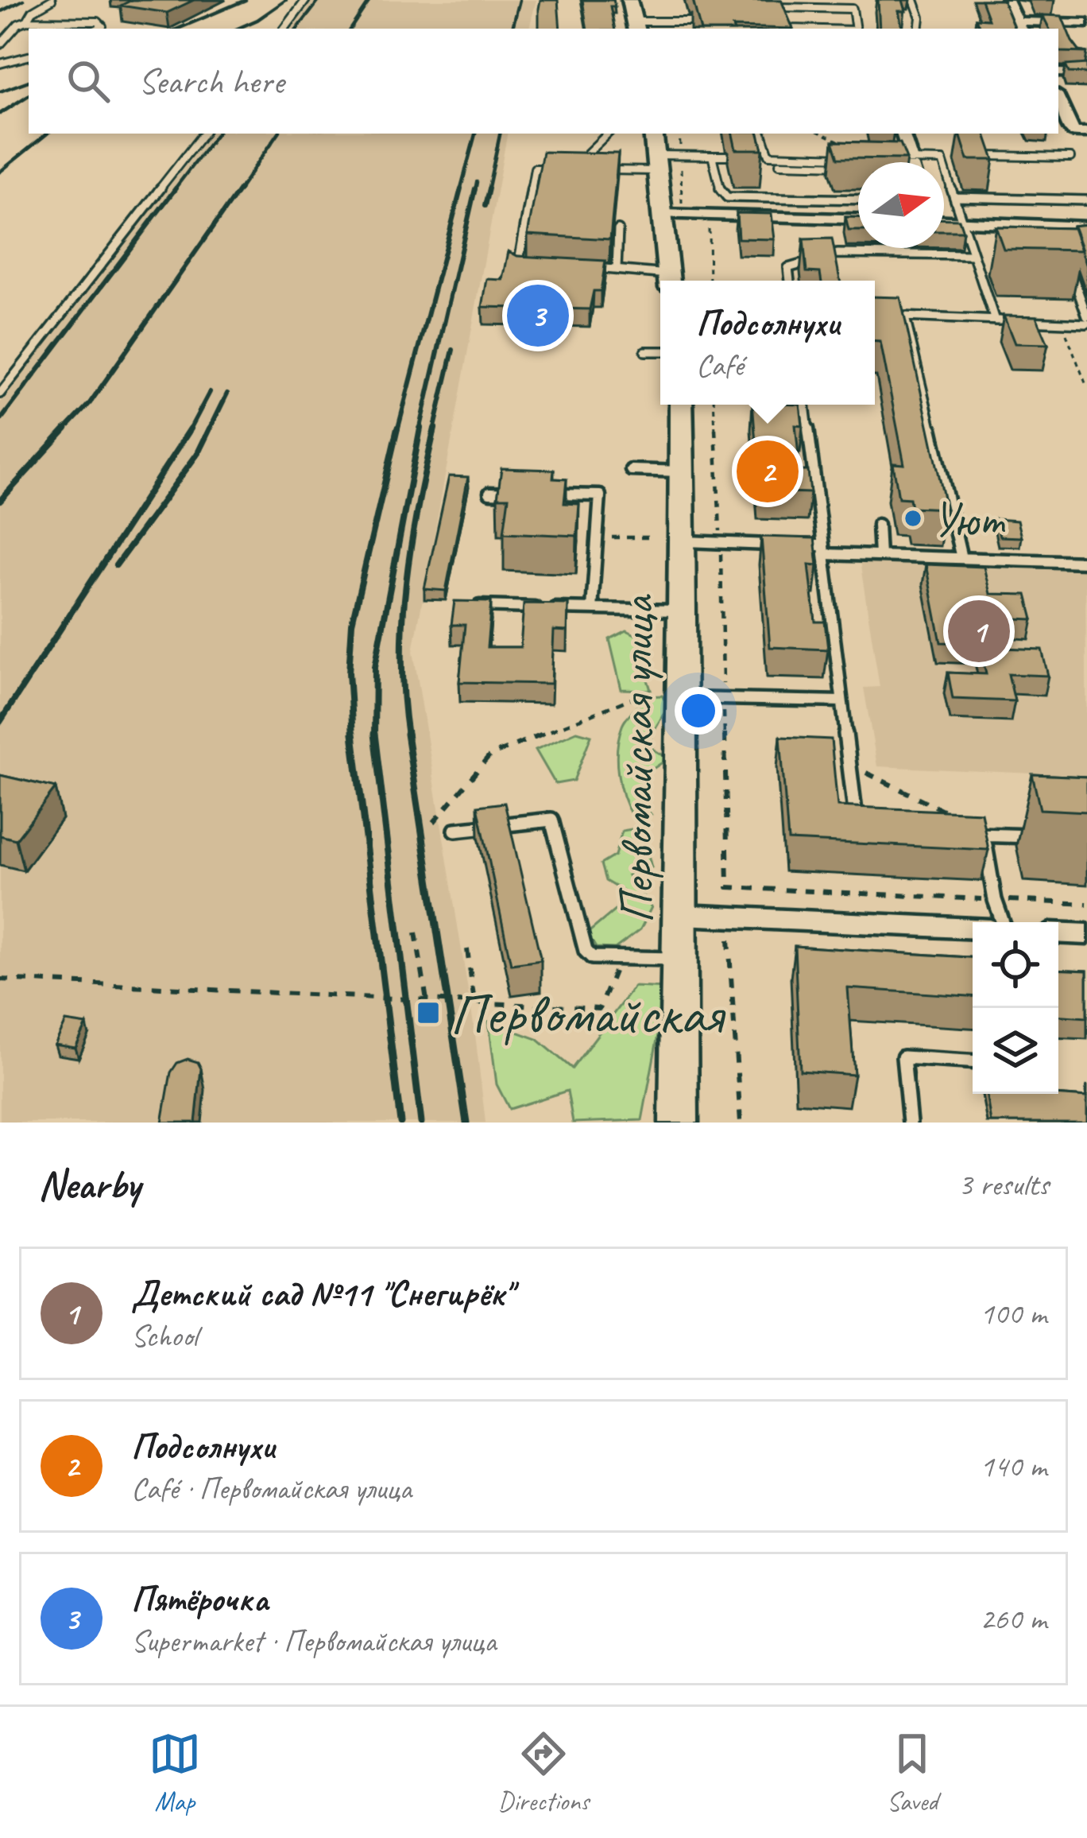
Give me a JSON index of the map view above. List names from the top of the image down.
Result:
{
  "streets": {
    "main road": ["Первомайская улица"]
  },
  "places": {
    "other": ["Уют"],
    "transit": ["Первомайская"]
  },
  "north": "right",
  "page": {
    "search": "Search here",
    "pins": ["3", "2", "1"],
    "popup": ["Подсолнухи", "Café"],
    "heading": ["Nearby", "3 results"],
    "list": [
      {
        "mark": "1",
        "name": "Детский сад №11 \"Снегирёк\"",
        "note": "School",
        "value": "100 m"
      },
      {
        "mark": "2",
        "name": "Подсолнухи",
        "note": "Café · Первомайская улица",
        "value": "140 m"
      },
      {
        "mark": "3",
        "name": "Пятёрочка",
        "note": "Supermarket · Первомайская улица",
        "value": "260 m"
      }
    ],
    "nav": ["Map", "Directions", "Saved"]
  }
}
